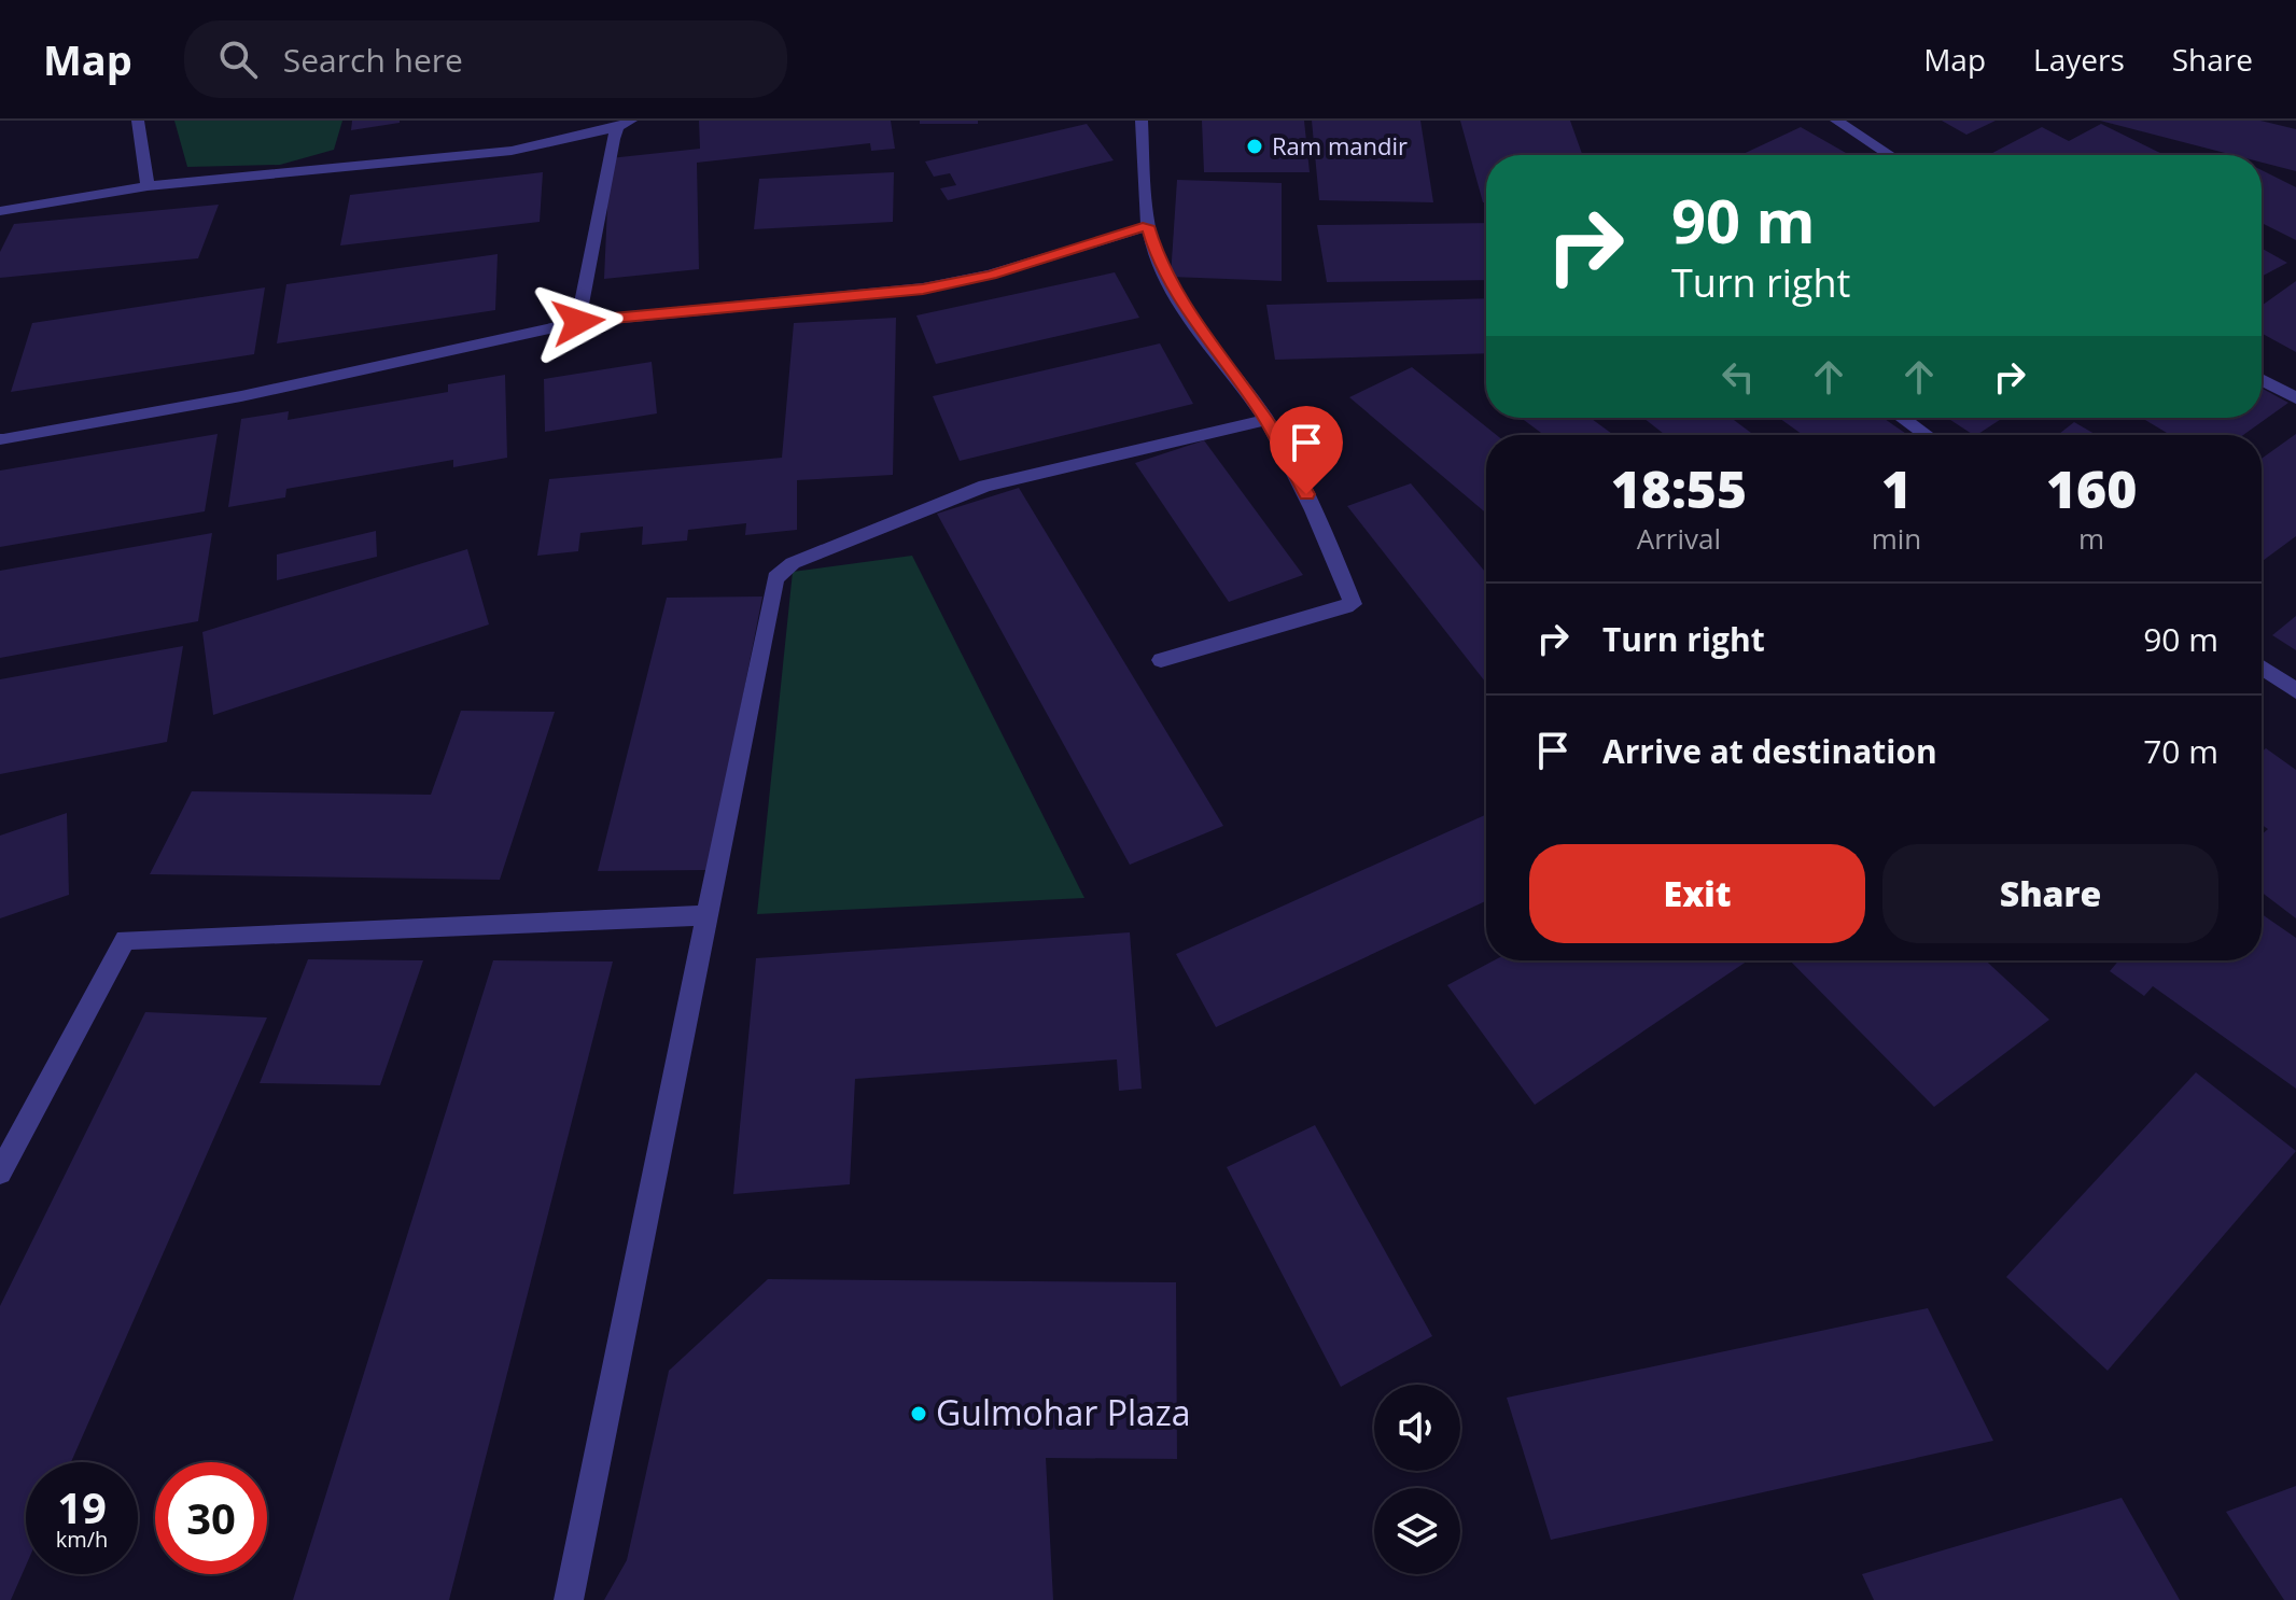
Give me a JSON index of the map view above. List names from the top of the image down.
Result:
{
  "places": ["Ram mandir", "Gulmohar Plaza"],
  "page": {
    "header": "Map",
    "search": "Search here",
    "nav": ["Map", "Layers", "Share"],
    "turn": ["90 m", "Turn right"],
    "eta": [
      "18:55",
      "Arrival",
      "1",
      "min",
      "160",
      "m"
    ],
    "list": [
      {
        "name": "Turn right",
        "value": "90 m"
      },
      {
        "name": "Arrive at destination",
        "value": "70 m"
      }
    ],
    "buttons": ["Exit", "Share"],
    "speed": "19 km/h",
    "limit": "30"
  }
}
